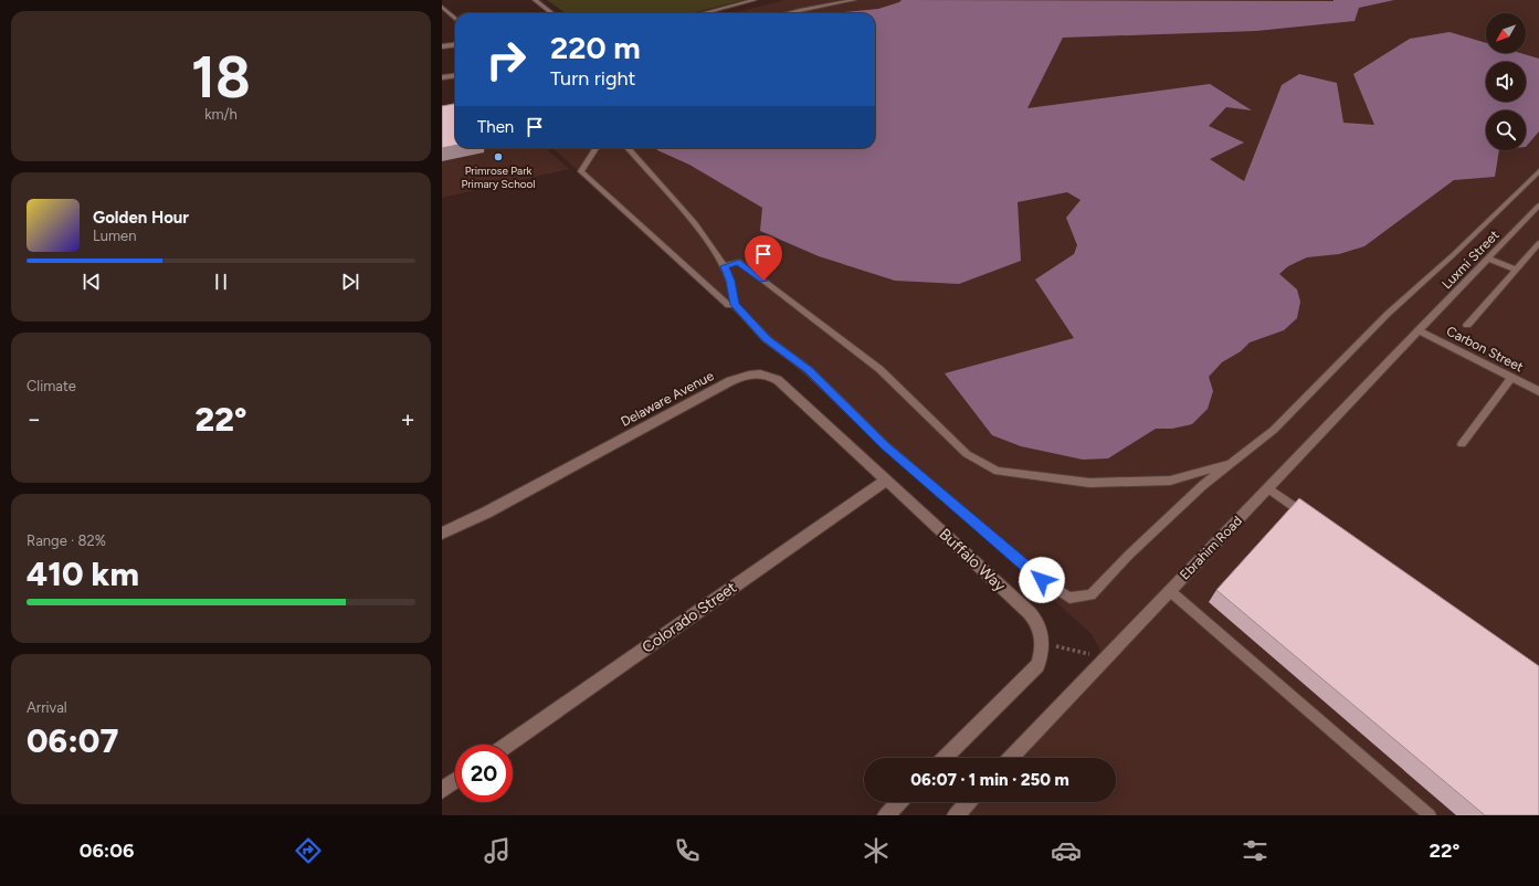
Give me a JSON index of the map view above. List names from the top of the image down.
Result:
{
  "streets": {
    "street": [
      "Carbon Street",
      "Delaware Avenue",
      "Ebrahim Road",
      "Buffalo Way",
      "Colorado Street"
    ],
    "lane": ["Luxmi Street"]
  },
  "crossings": [
    ["Luxmi Street", "Carbon Street"],
    ["Luxmi Street", "Ebrahim Road"],
    ["Carbon Street", "Ebrahim Road"],
    ["Delaware Avenue", "Buffalo Way"],
    ["Delaware Avenue", "Colorado Street"],
    ["Buffalo Way", "Colorado Street"]
  ],
  "places": ["Primrose Park Primary School"],
  "north": "bottom left",
  "page": {
    "tile": [
      ["18", "km/h"],
      "Climate",
      ["Range · 82%", "410 km"],
      ["Arrival", "06:07"]
    ],
    "turn": ["220 m", "Turn right"],
    "then": "Then",
    "song": ["Golden Hour", "Lumen"],
    "heat": ["−", "22°", "+"],
    "limit": "20",
    "trip": "06:07 · 1 min · 250 m",
    "tabs": ["06:06", "22°"]
  }
}
